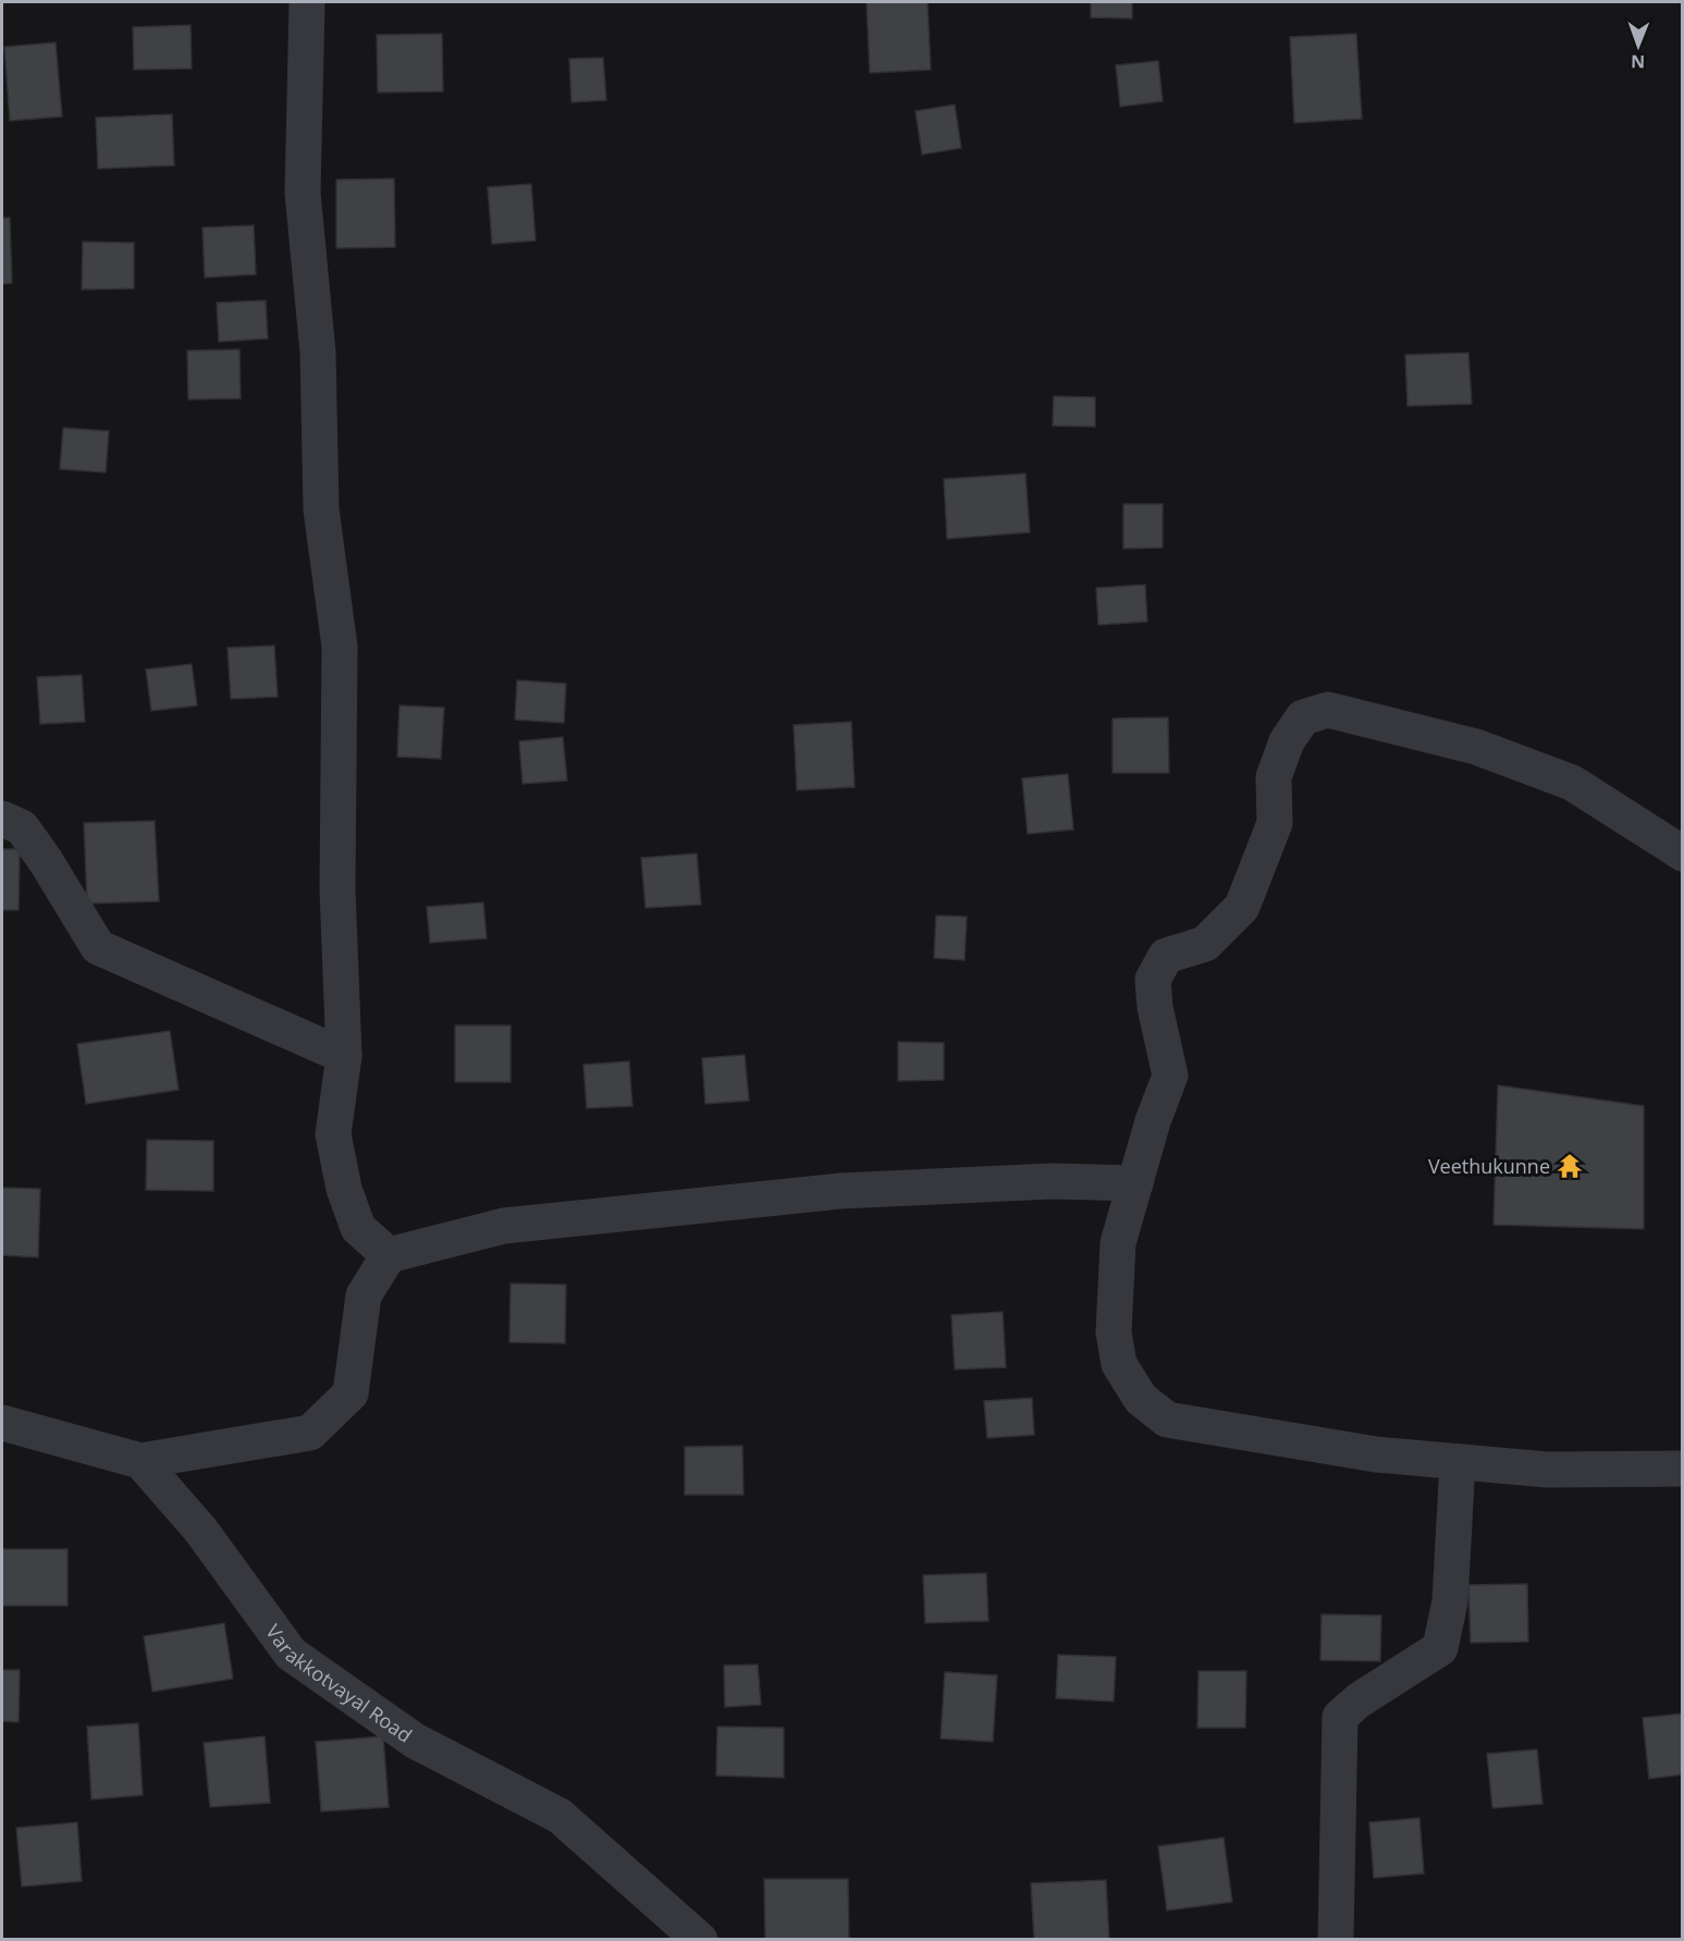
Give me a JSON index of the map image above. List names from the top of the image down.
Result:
{
  "streets": {
    "street": ["Varakkotvayal Road"]
  },
  "places": {
    "temple": ["Veethukunne"]
  },
  "north": "bottom"
}
